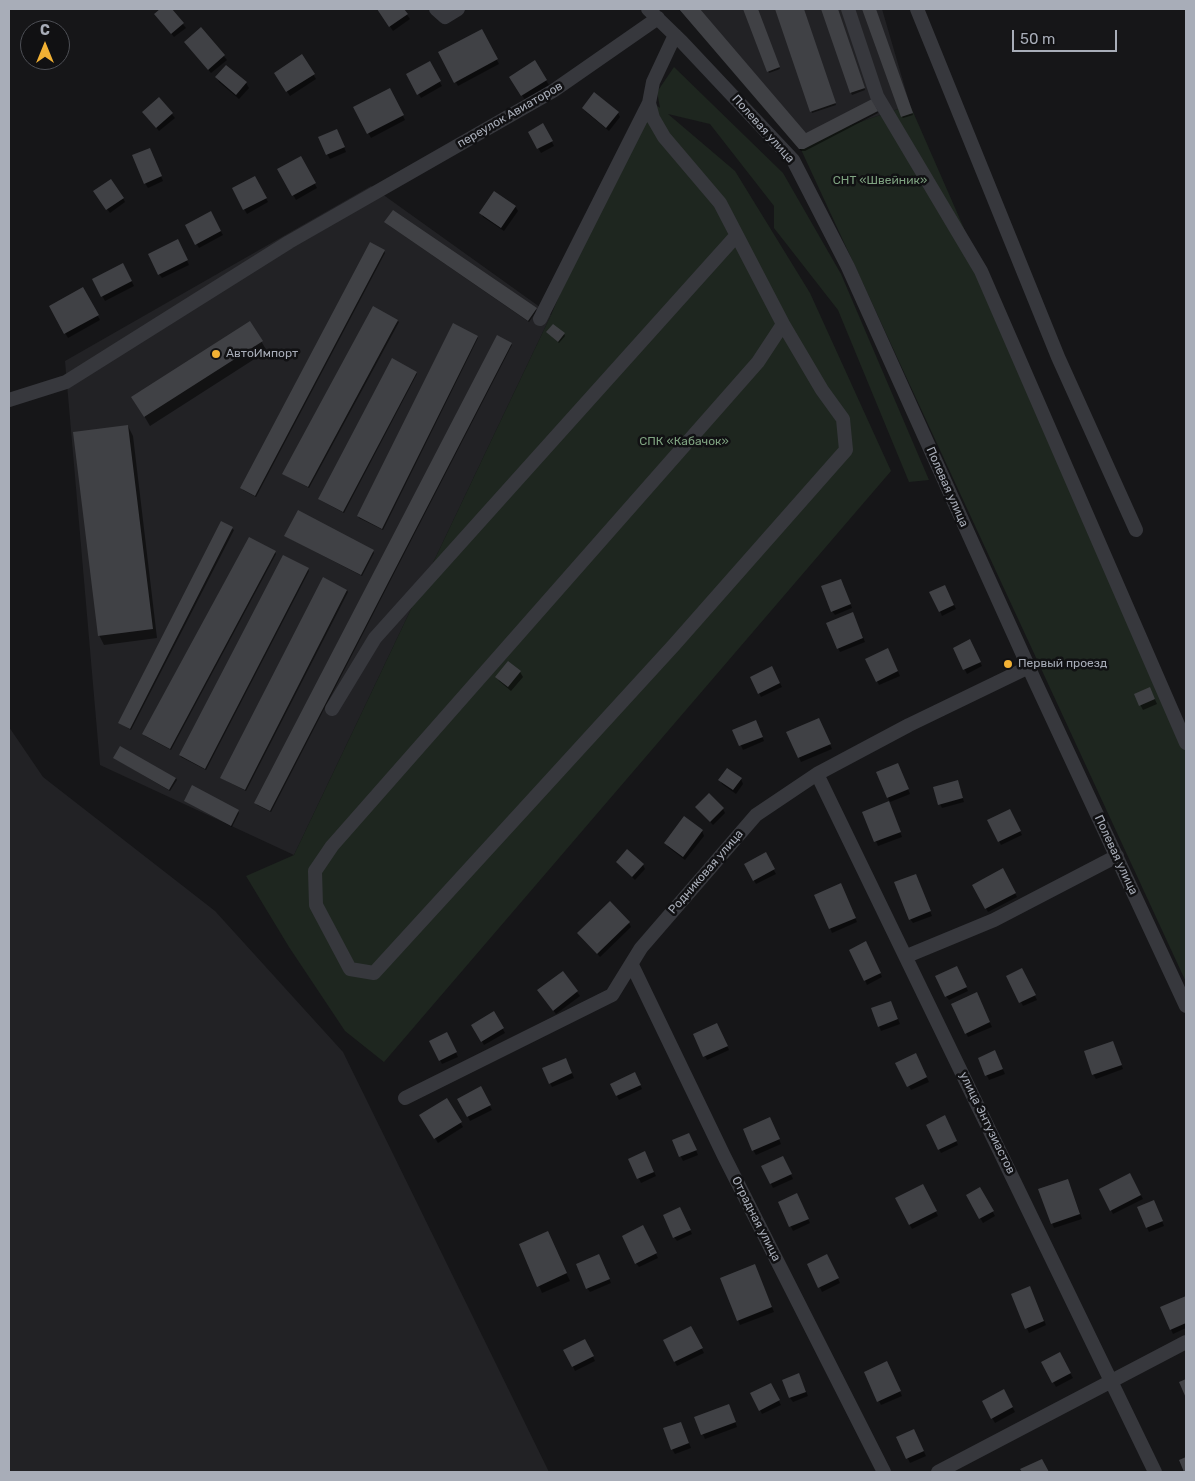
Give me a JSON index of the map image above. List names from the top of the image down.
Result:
{
  "streets": {
    "street": [
      "переулок Авиаторов",
      "Полевая улица",
      "Родниковая улица",
      "улица Энтузиастов",
      "Отрадная улица"
    ]
  },
  "crossings": [
    ["переулок Авиаторов", "Полевая улица"],
    ["Полевая улица", "Родниковая улица"],
    ["Родниковая улица", "улица Энтузиастов"],
    ["Родниковая улица", "Отрадная улица"]
  ],
  "parks": ["СНТ «Швейник»", "СПК «Кабачок»"],
  "places": ["АвтоИмпорт", "Первый проезд"],
  "scale_bar": "50 m",
  "north": "top"
}
